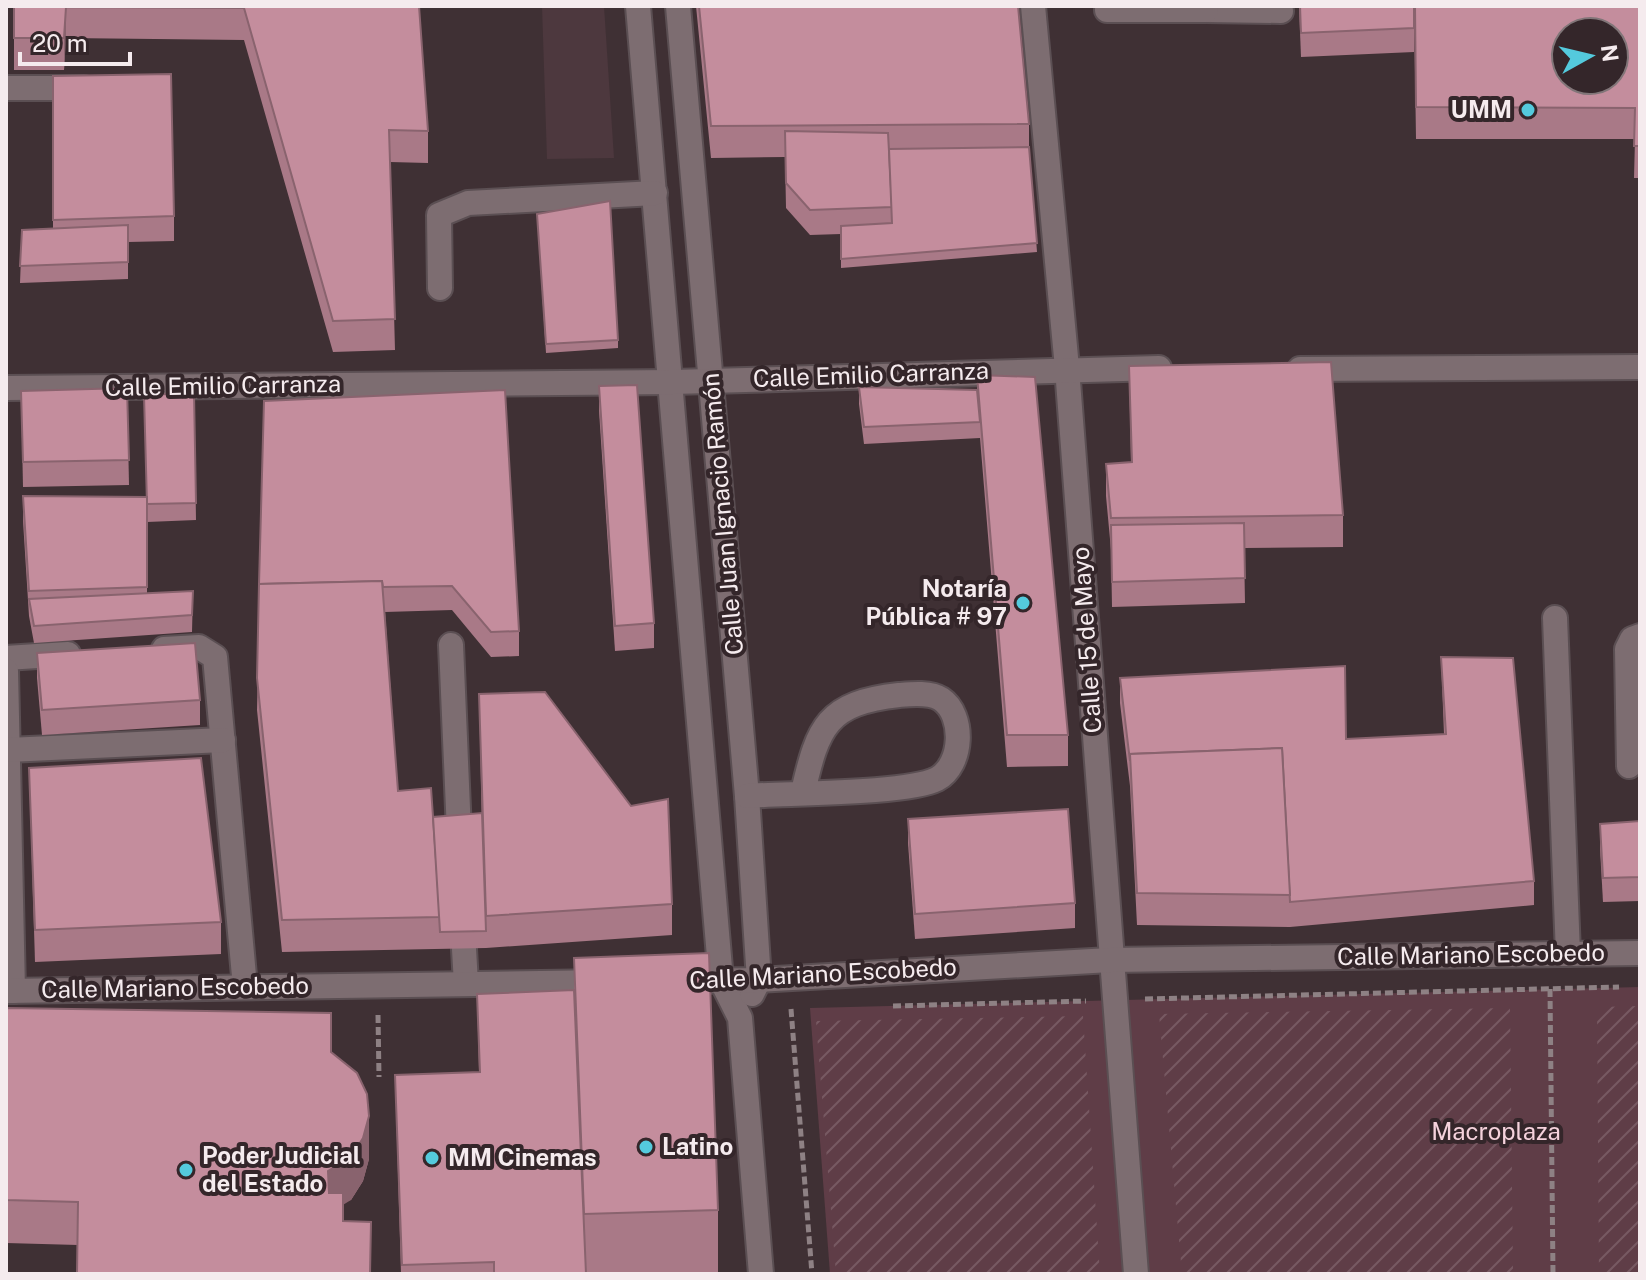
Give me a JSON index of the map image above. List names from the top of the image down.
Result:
{
  "streets": {
    "street": [
      "Calle Emilio Carranza",
      "Calle Juan Ignacio Ramón",
      "Calle 15 de Mayo",
      "Calle Mariano Escobedo"
    ]
  },
  "crossings": [
    ["Calle Emilio Carranza", "Calle Juan Ignacio Ramón"],
    ["Calle Emilio Carranza", "Calle 15 de Mayo"],
    ["Calle Juan Ignacio Ramón", "Calle Mariano Escobedo"],
    ["Calle 15 de Mayo", "Calle Mariano Escobedo"]
  ],
  "parks": ["Macroplaza"],
  "places": [
    "UMM",
    "Notaría Pública # 97",
    "Latino",
    "MM Cinemas",
    "Poder Judicial del Estado"
  ],
  "scale_bar": "20 m",
  "north": "right"
}
